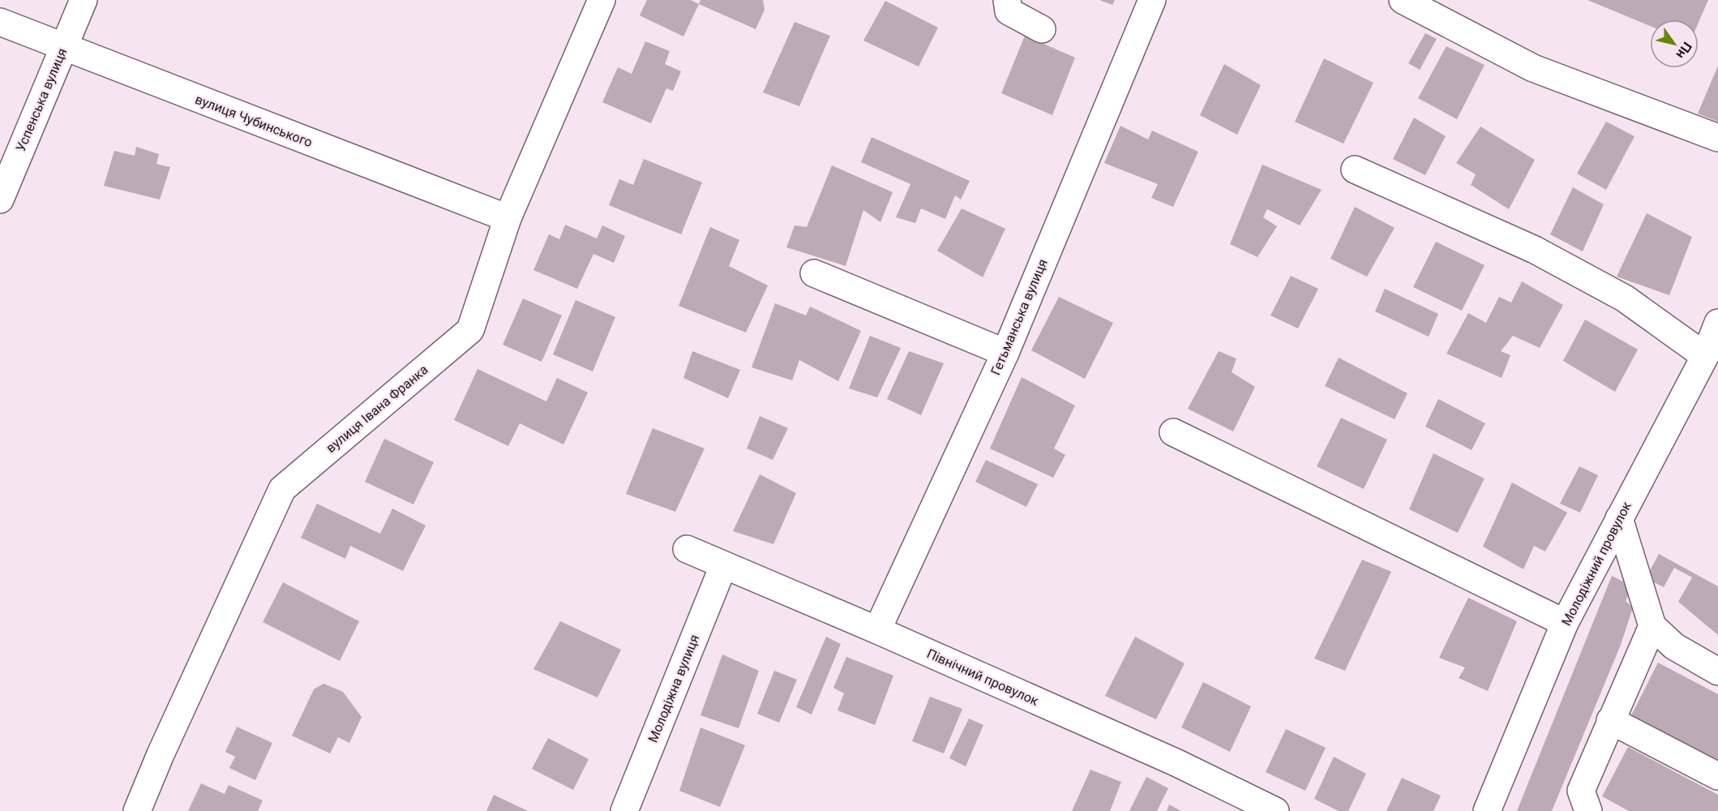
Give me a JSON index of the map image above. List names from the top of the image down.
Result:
{
  "streets": {
    "street": [
      "Успенська вулиця",
      "вулиця Чубинського",
      "Гетьманська вулиця",
      "вулиця Івана Франка",
      "Молодіжний провулок",
      "Північний провулок",
      "Молодіжна вулиця"
    ]
  },
  "crossings": [
    ["Успенська вулиця", "вулиця Чубинського"],
    ["вулиця Чубинського", "вулиця Івана Франка"],
    ["Гетьманська вулиця", "Північний провулок"],
    ["Північний провулок", "Молодіжна вулиця"]
  ],
  "north": "bottom right"
}
